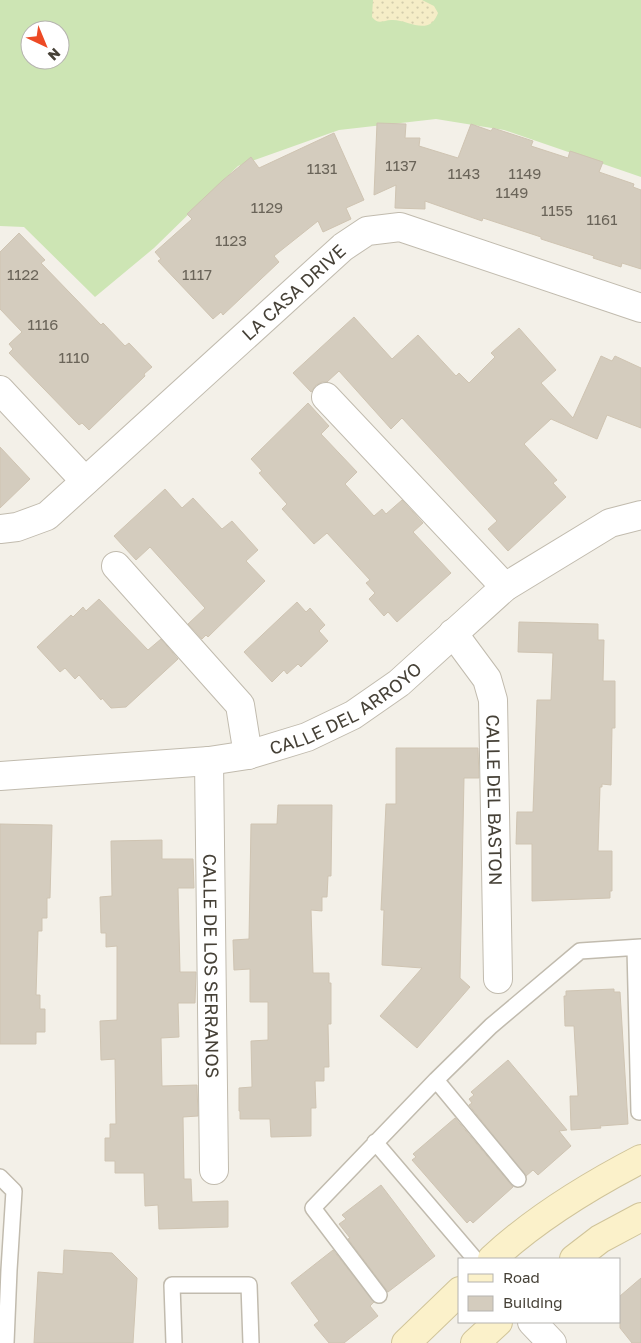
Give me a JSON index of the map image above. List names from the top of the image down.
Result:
{
  "streets": {
    "street": [
      "LA CASA DRIVE",
      "CALLE DEL ARROYO",
      "CALLE DEL BASTON",
      "CALLE DE LOS SERRANOS"
    ]
  },
  "crossings": [
    ["CALLE DEL ARROYO", "CALLE DEL BASTON"],
    ["CALLE DEL ARROYO", "CALLE DE LOS SERRANOS"]
  ],
  "house_numbers": [
    "1137",
    "1131",
    "1143",
    "1149",
    "1149",
    "1129",
    "1155",
    "1161",
    "1123",
    "1122",
    "1117",
    "1116",
    "1110"
  ],
  "legend": ["Road", "Building"],
  "north": "bottom right"
}
